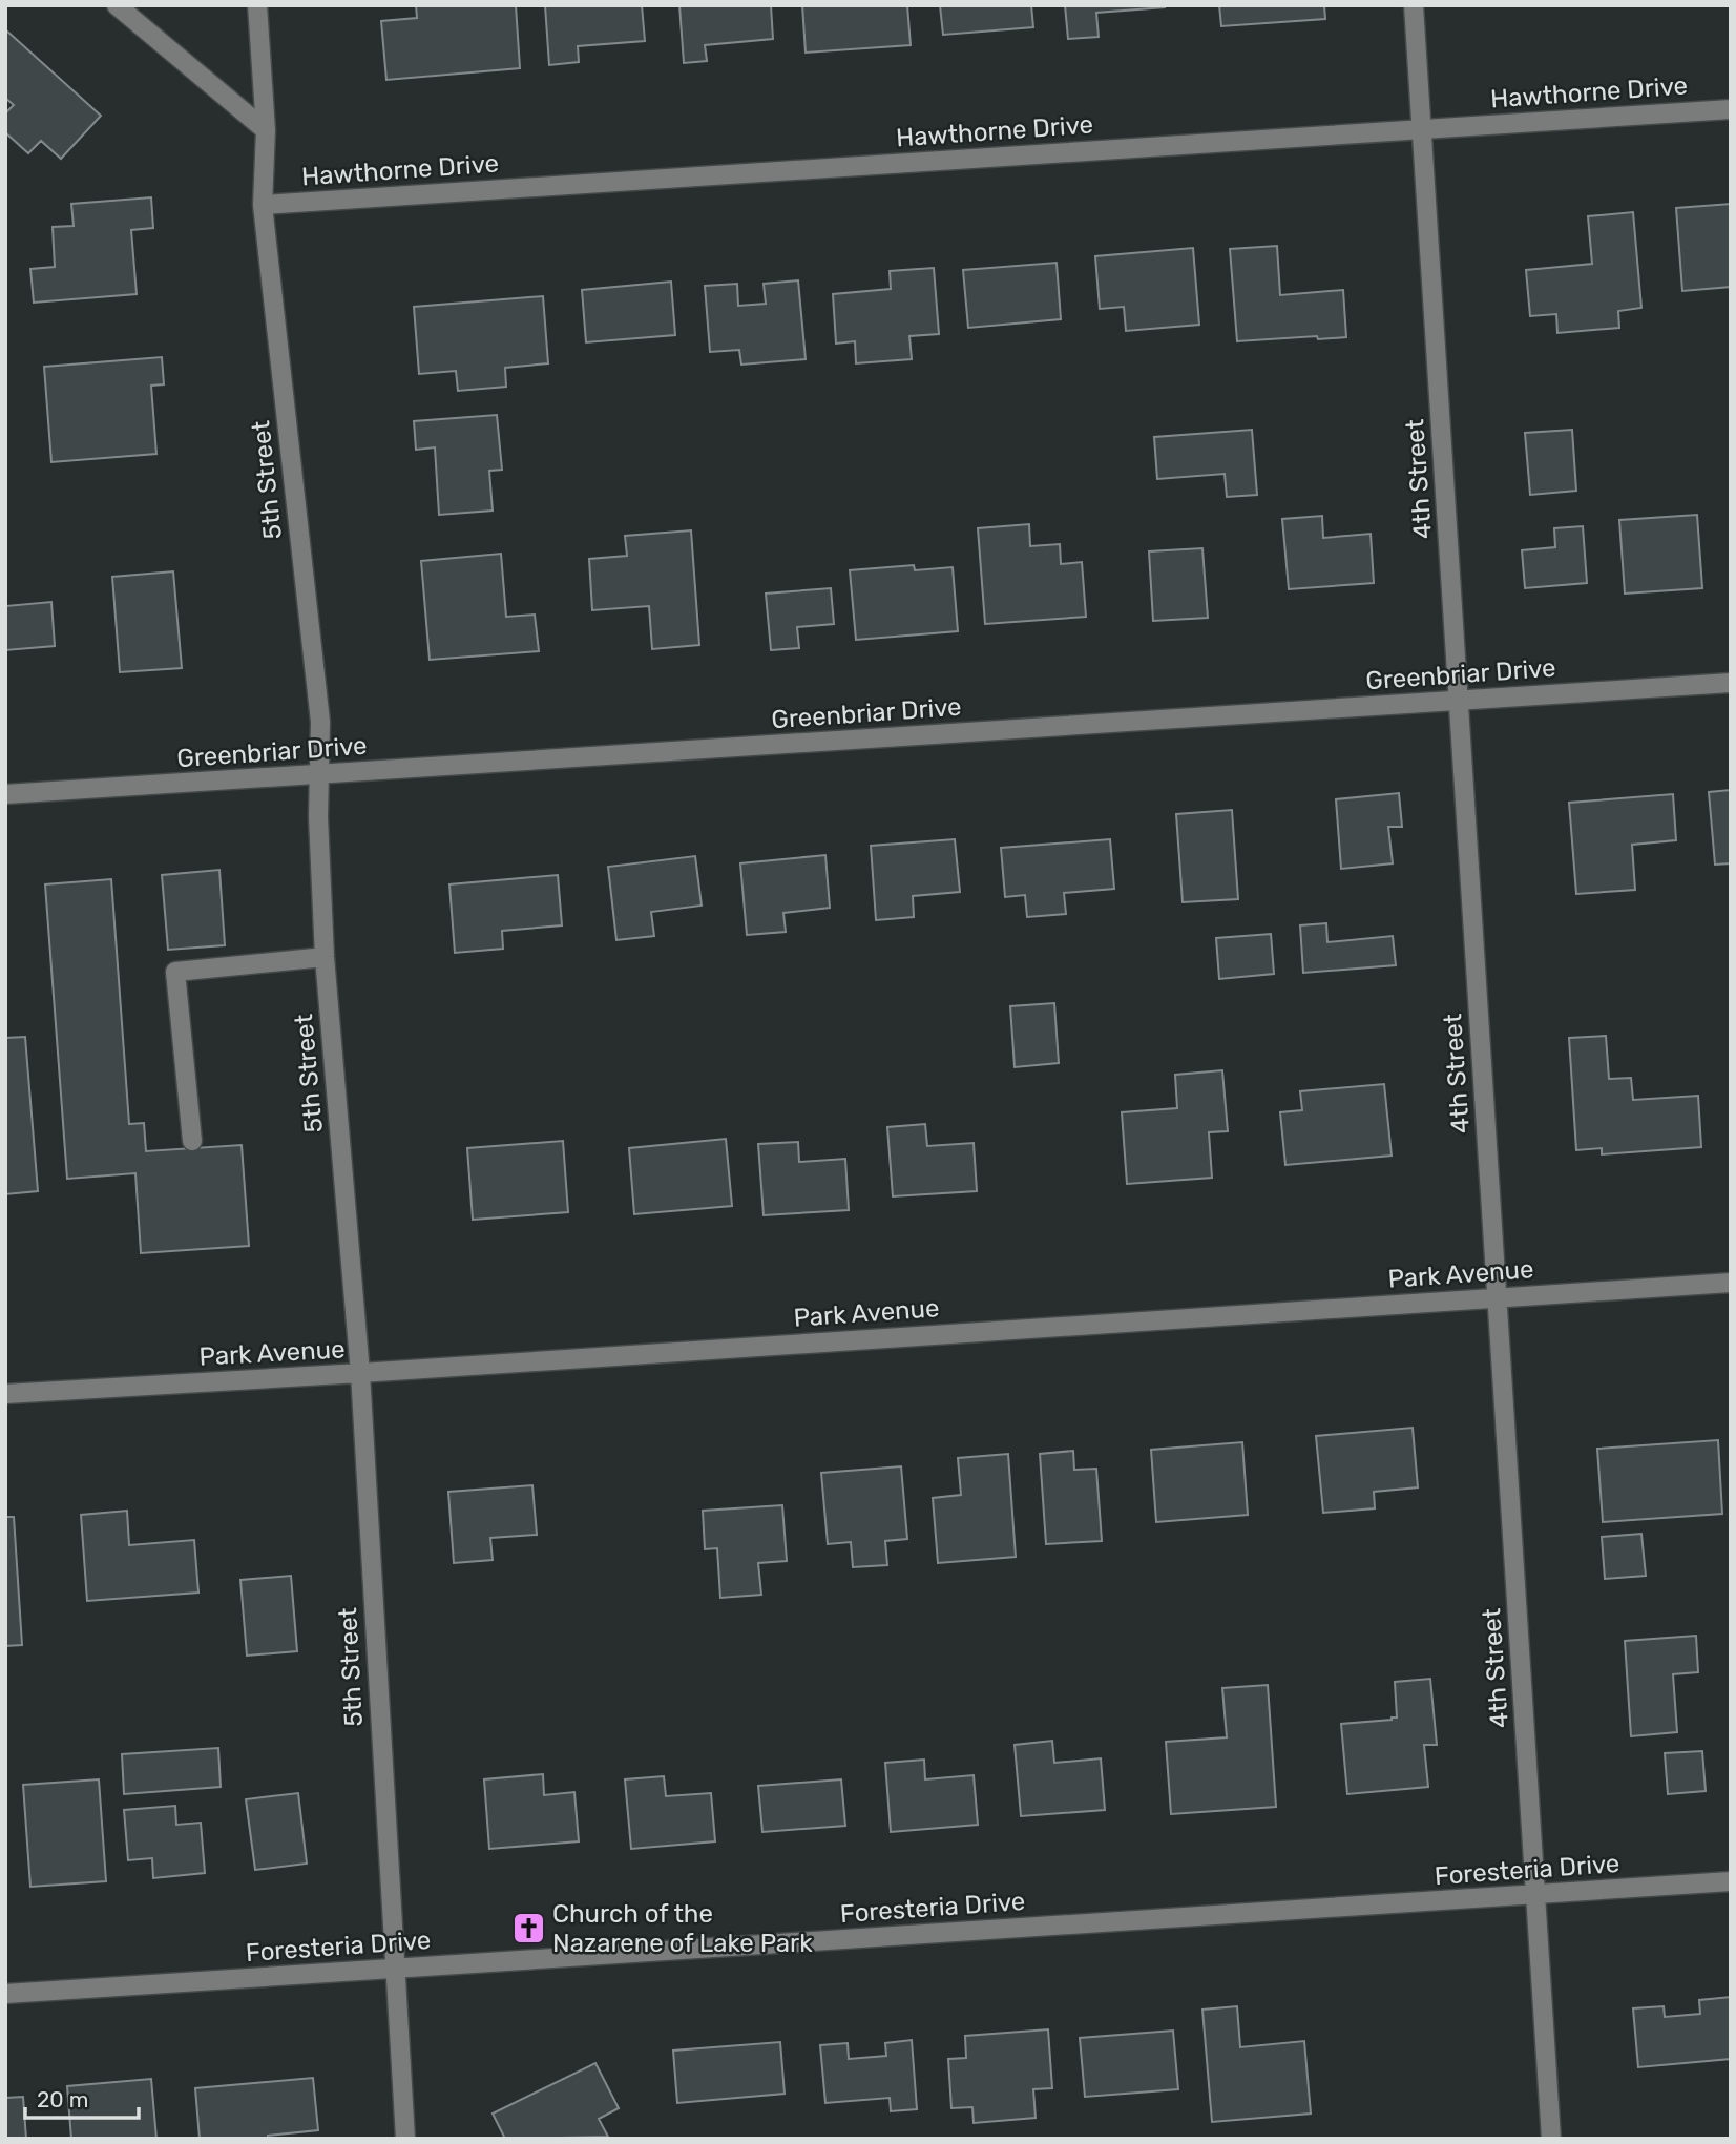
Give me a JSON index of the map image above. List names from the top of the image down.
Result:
{
  "streets": {
    "street": [
      "Hawthorne Drive",
      "4th Street",
      "5th Street",
      "Greenbriar Drive",
      "Park Avenue",
      "Foresteria Drive"
    ]
  },
  "crossings": [
    ["Hawthorne Drive", "4th Street"],
    ["Hawthorne Drive", "5th Street"],
    ["4th Street", "Greenbriar Drive"],
    ["4th Street", "Park Avenue"],
    ["4th Street", "Foresteria Drive"],
    ["5th Street", "Greenbriar Drive"],
    ["5th Street", "Park Avenue"],
    ["5th Street", "Foresteria Drive"]
  ],
  "places": {
    "church": ["Church of the Nazarene of Lake Park"]
  },
  "scale_bar": "20 m"
}
